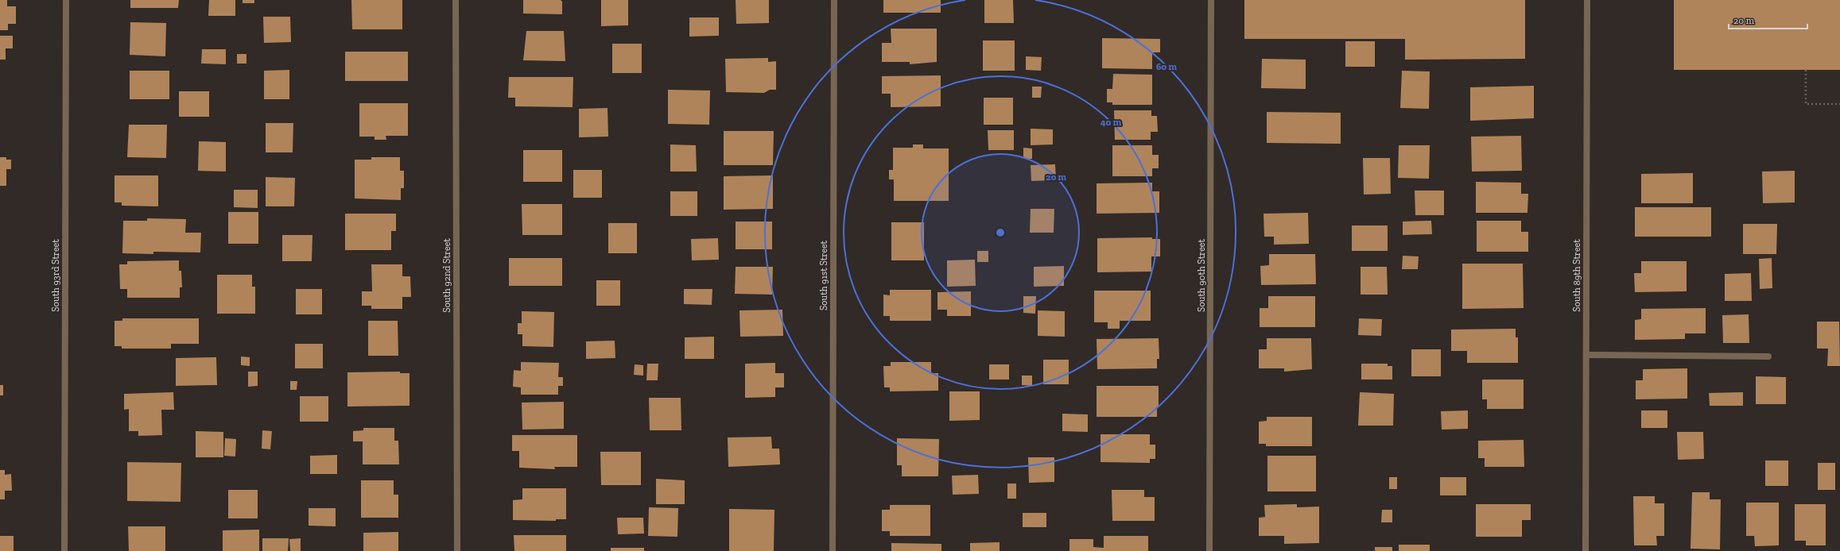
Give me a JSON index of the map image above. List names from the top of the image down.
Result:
{
  "streets": {
    "street": [
      "South 93rd Street",
      "South 92nd Street",
      "South 91st Street",
      "South 90th Street",
      "South 89th Street"
    ]
  },
  "scale_bar": "20 m",
  "rings": ["60 m", "40 m", "20 m"]
}
